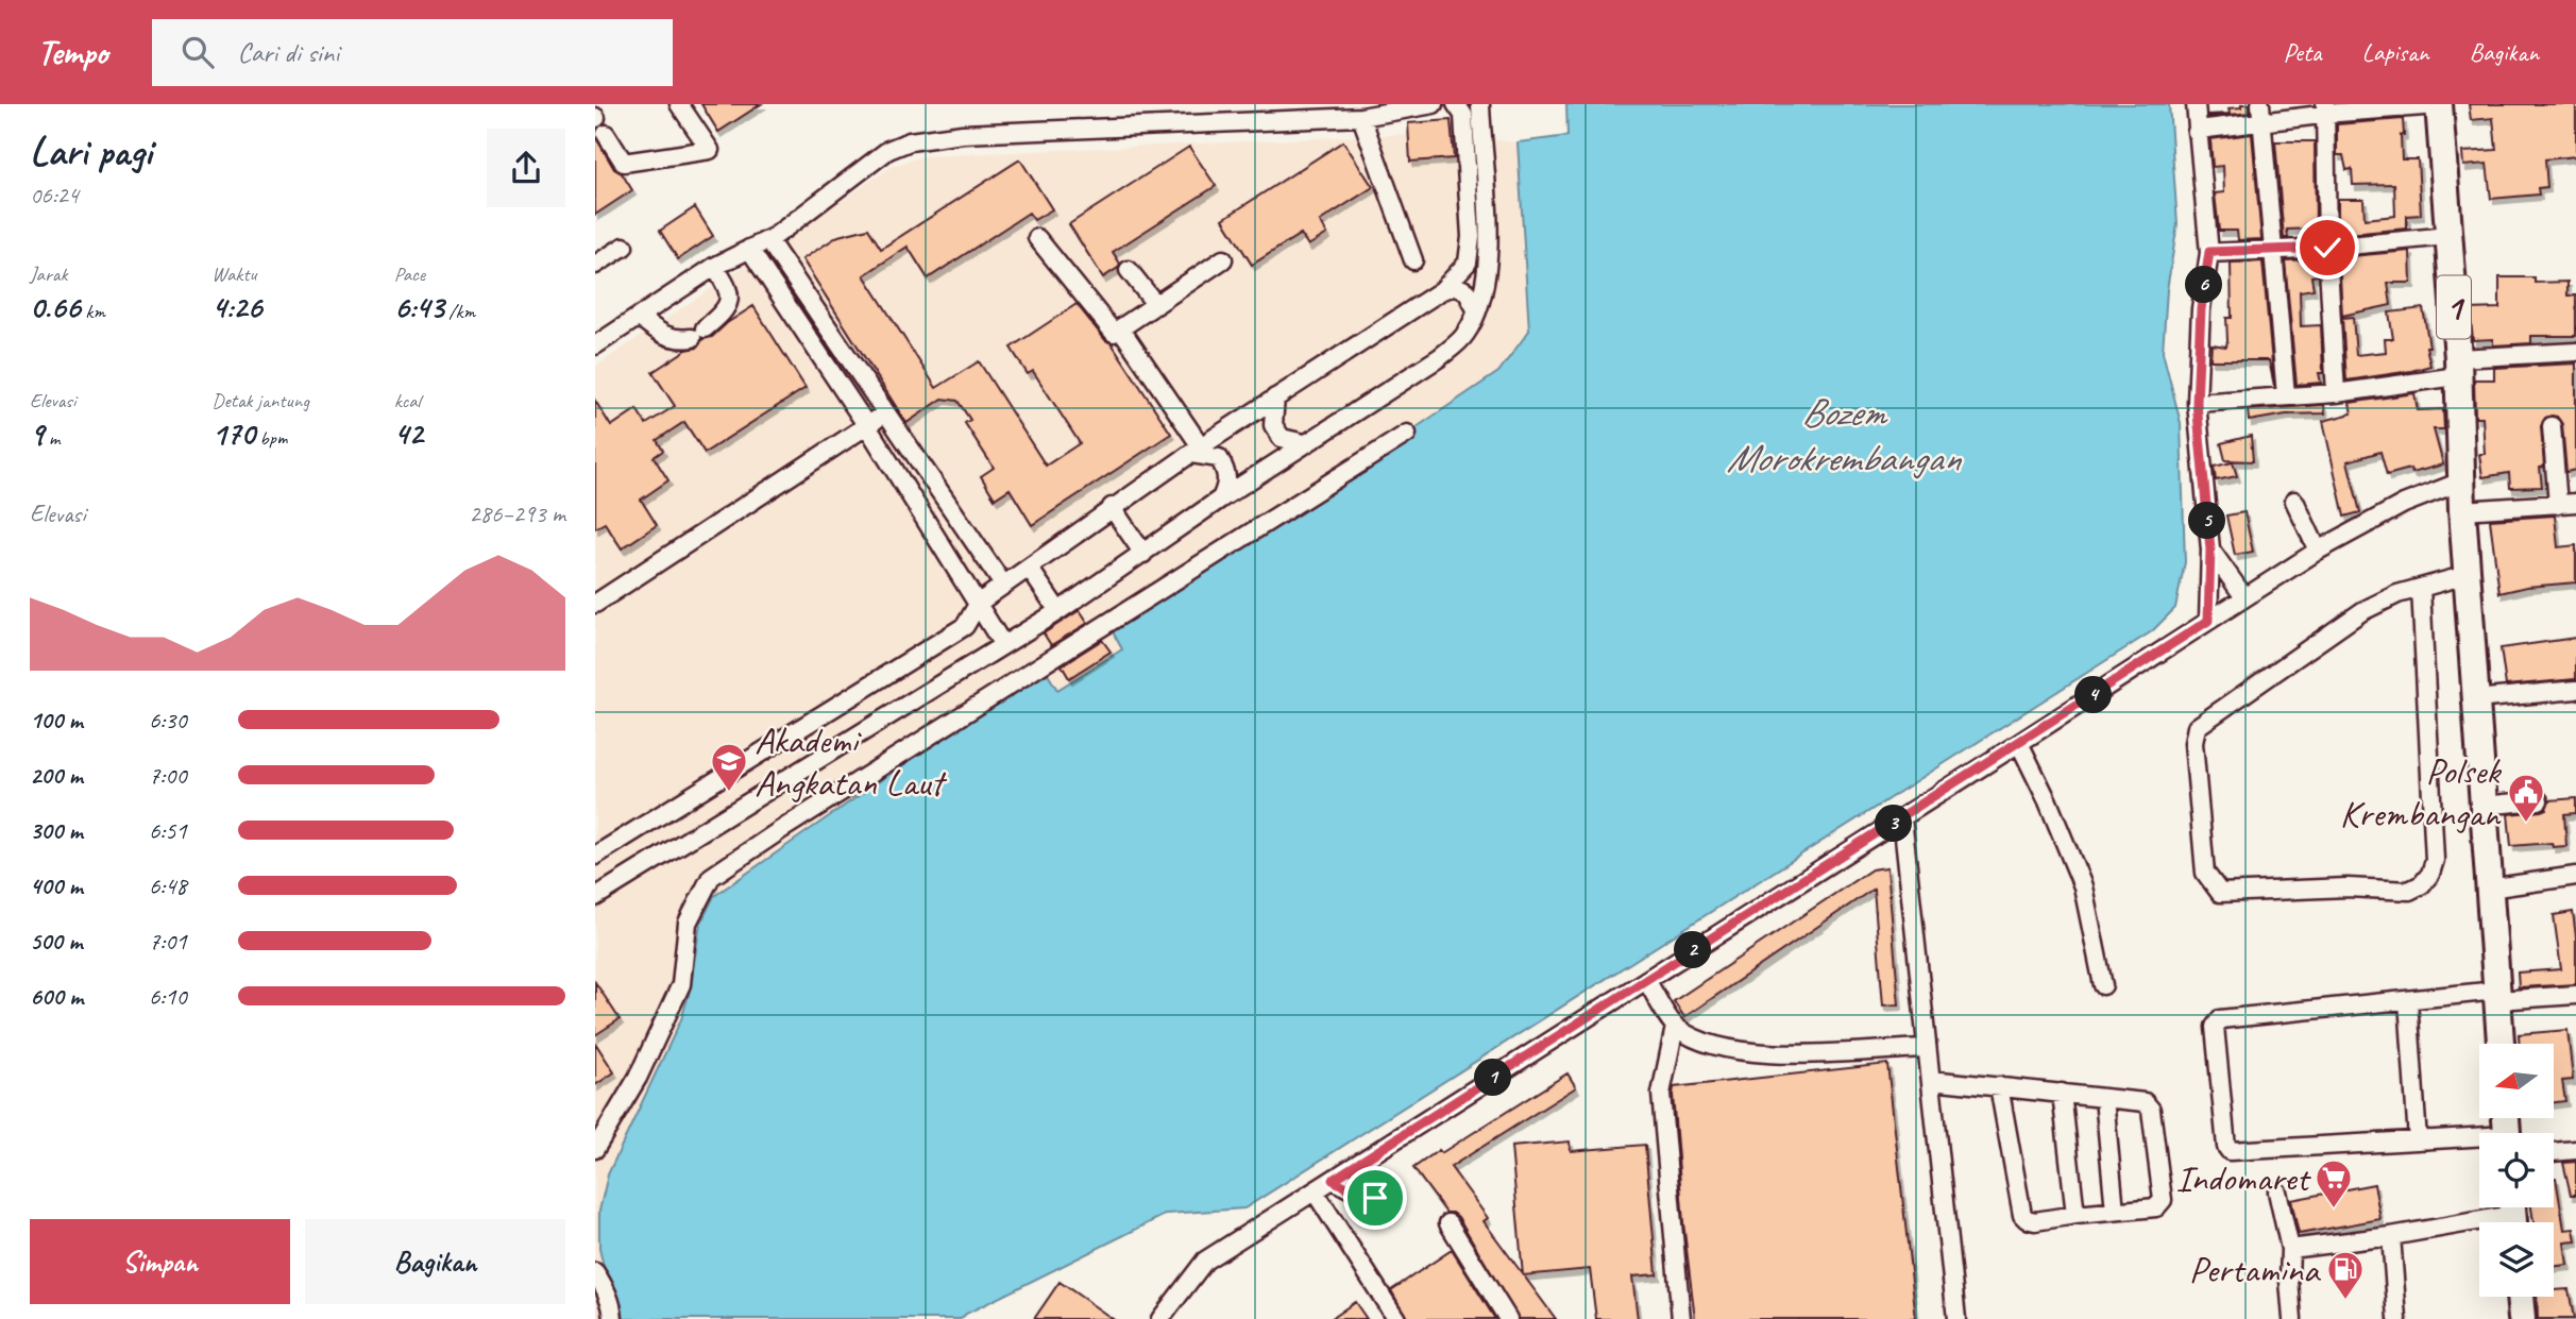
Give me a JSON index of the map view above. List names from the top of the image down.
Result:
{
  "streets": {
    "highway": ["1"]
  },
  "water": ["Bozem Morokrembangan"],
  "places": {
    "school or university": ["Akademi Angkatan Laut"],
    "public building": ["Polsek Krembangan"],
    "supermarket": ["Indomaret"],
    "fuel station": ["Pertamina"]
  },
  "north": "left",
  "page": {
    "header": "Tempo",
    "search": "Cari di sini",
    "nav": ["Peta", "Lapisan", "Bagikan"],
    "heading": ["Lari pagi", "06:24"],
    "stats": [
      ["Jarak", "0.66 km"],
      ["Waktu", "4:26"],
      ["Pace", "6:43 /km"],
      ["Elevasi", "9 m"],
      ["Detak jantung", "170 bpm"],
      ["kcal", "42"]
    ],
    "pins": [
      "6",
      "5",
      "4",
      "3",
      "2",
      "1"
    ],
    "chart": ["Elevasi", "286–293 m"],
    "list": [
      {
        "name": "100 m",
        "note": "6:30"
      },
      {
        "name": "200 m",
        "note": "7:00"
      },
      {
        "name": "300 m",
        "note": "6:51"
      },
      {
        "name": "400 m",
        "note": "6:48"
      },
      {
        "name": "500 m",
        "note": "7:01"
      },
      {
        "name": "600 m",
        "note": "6:10"
      }
    ],
    "buttons": ["Simpan", "Bagikan"]
  }
}
